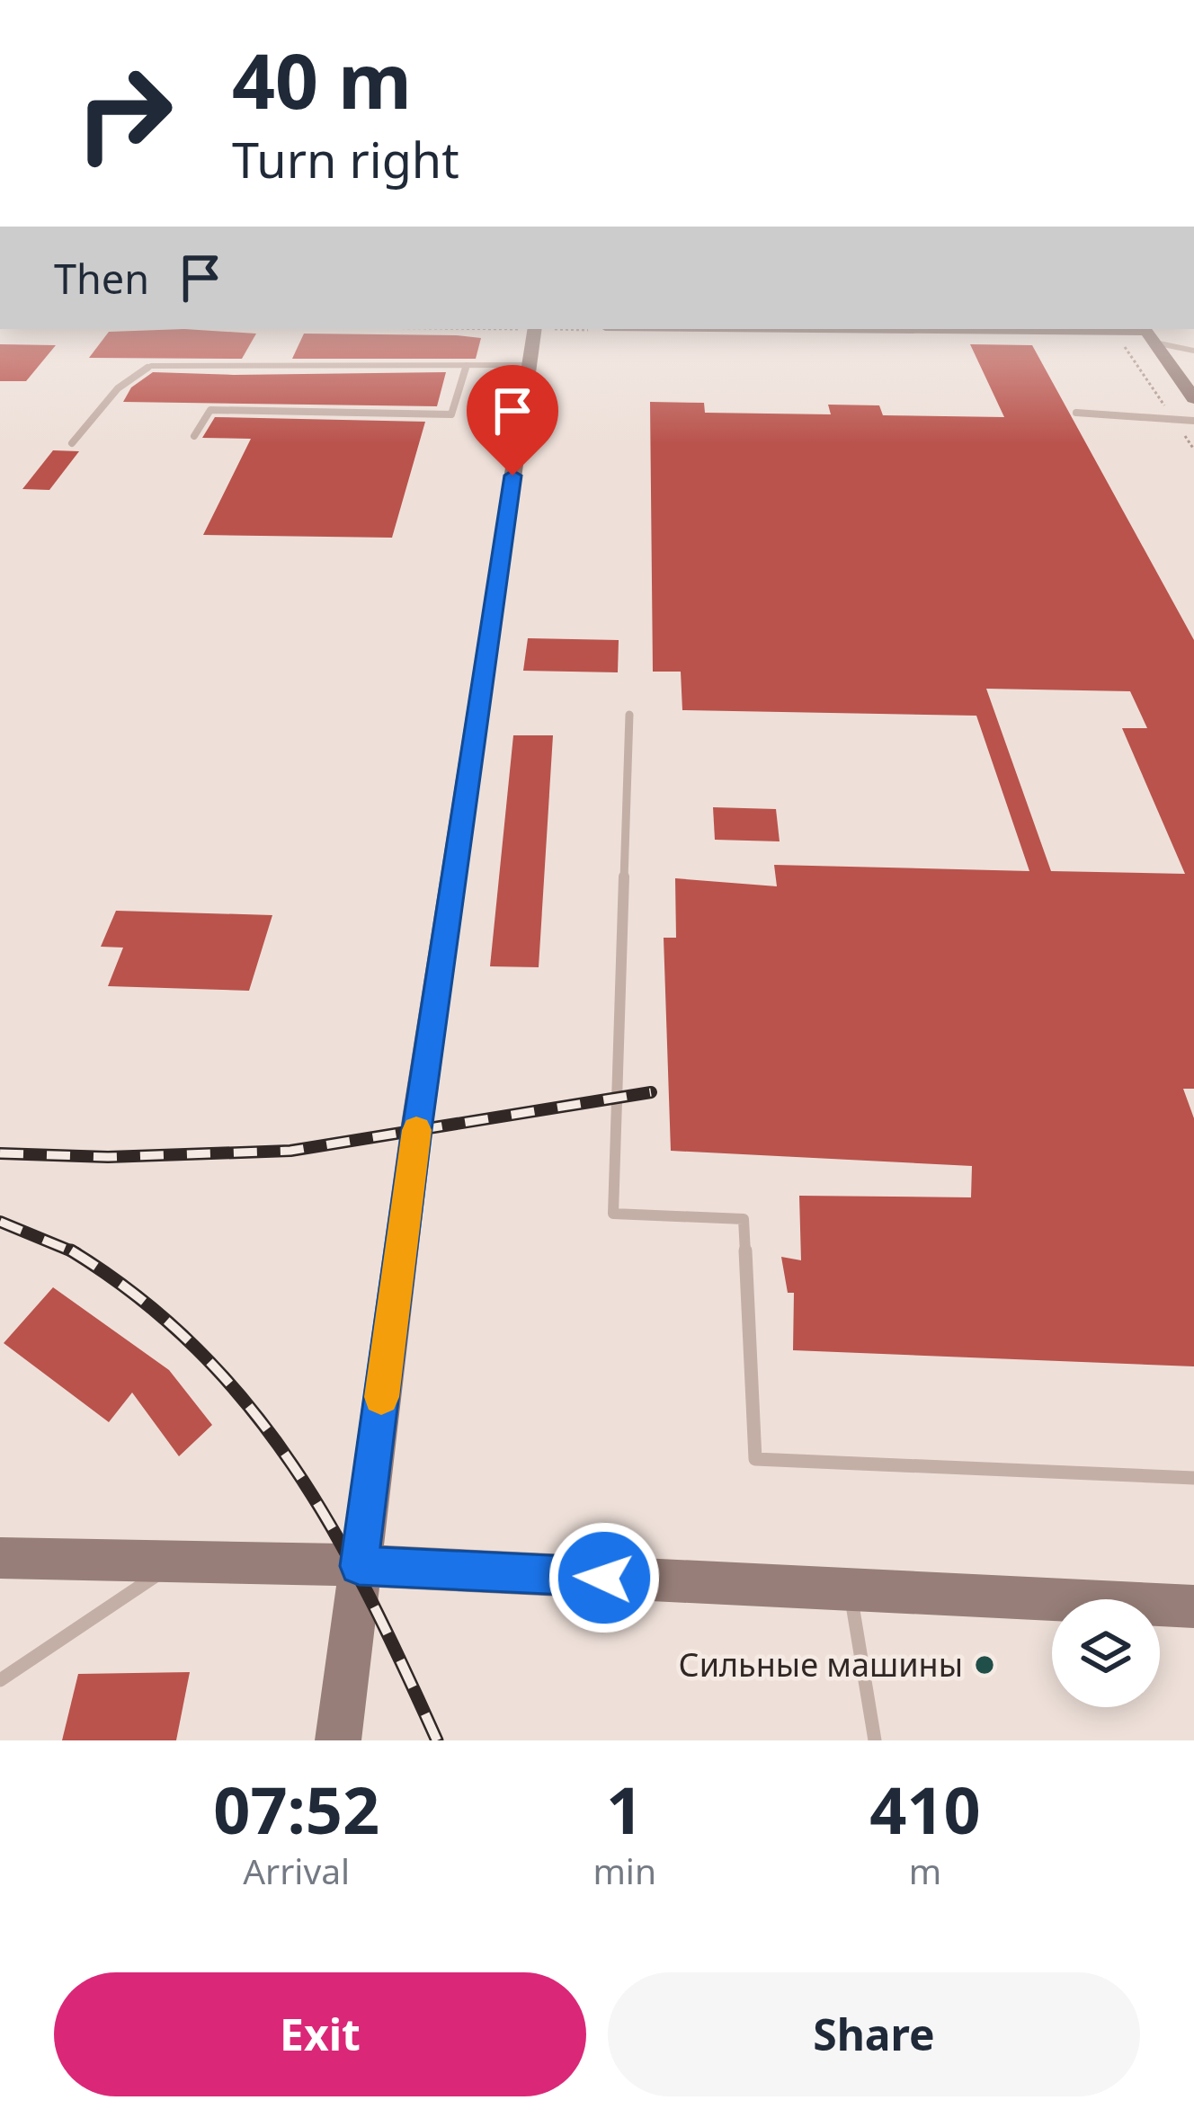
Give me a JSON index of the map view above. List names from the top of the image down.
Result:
{
  "places": ["Сильные машины"],
  "page": {
    "turn": ["40 m", "Turn right"],
    "then": "Then",
    "eta": [
      "07:52",
      "Arrival",
      "1",
      "min",
      "410",
      "m"
    ],
    "buttons": ["Exit", "Share"]
  }
}
